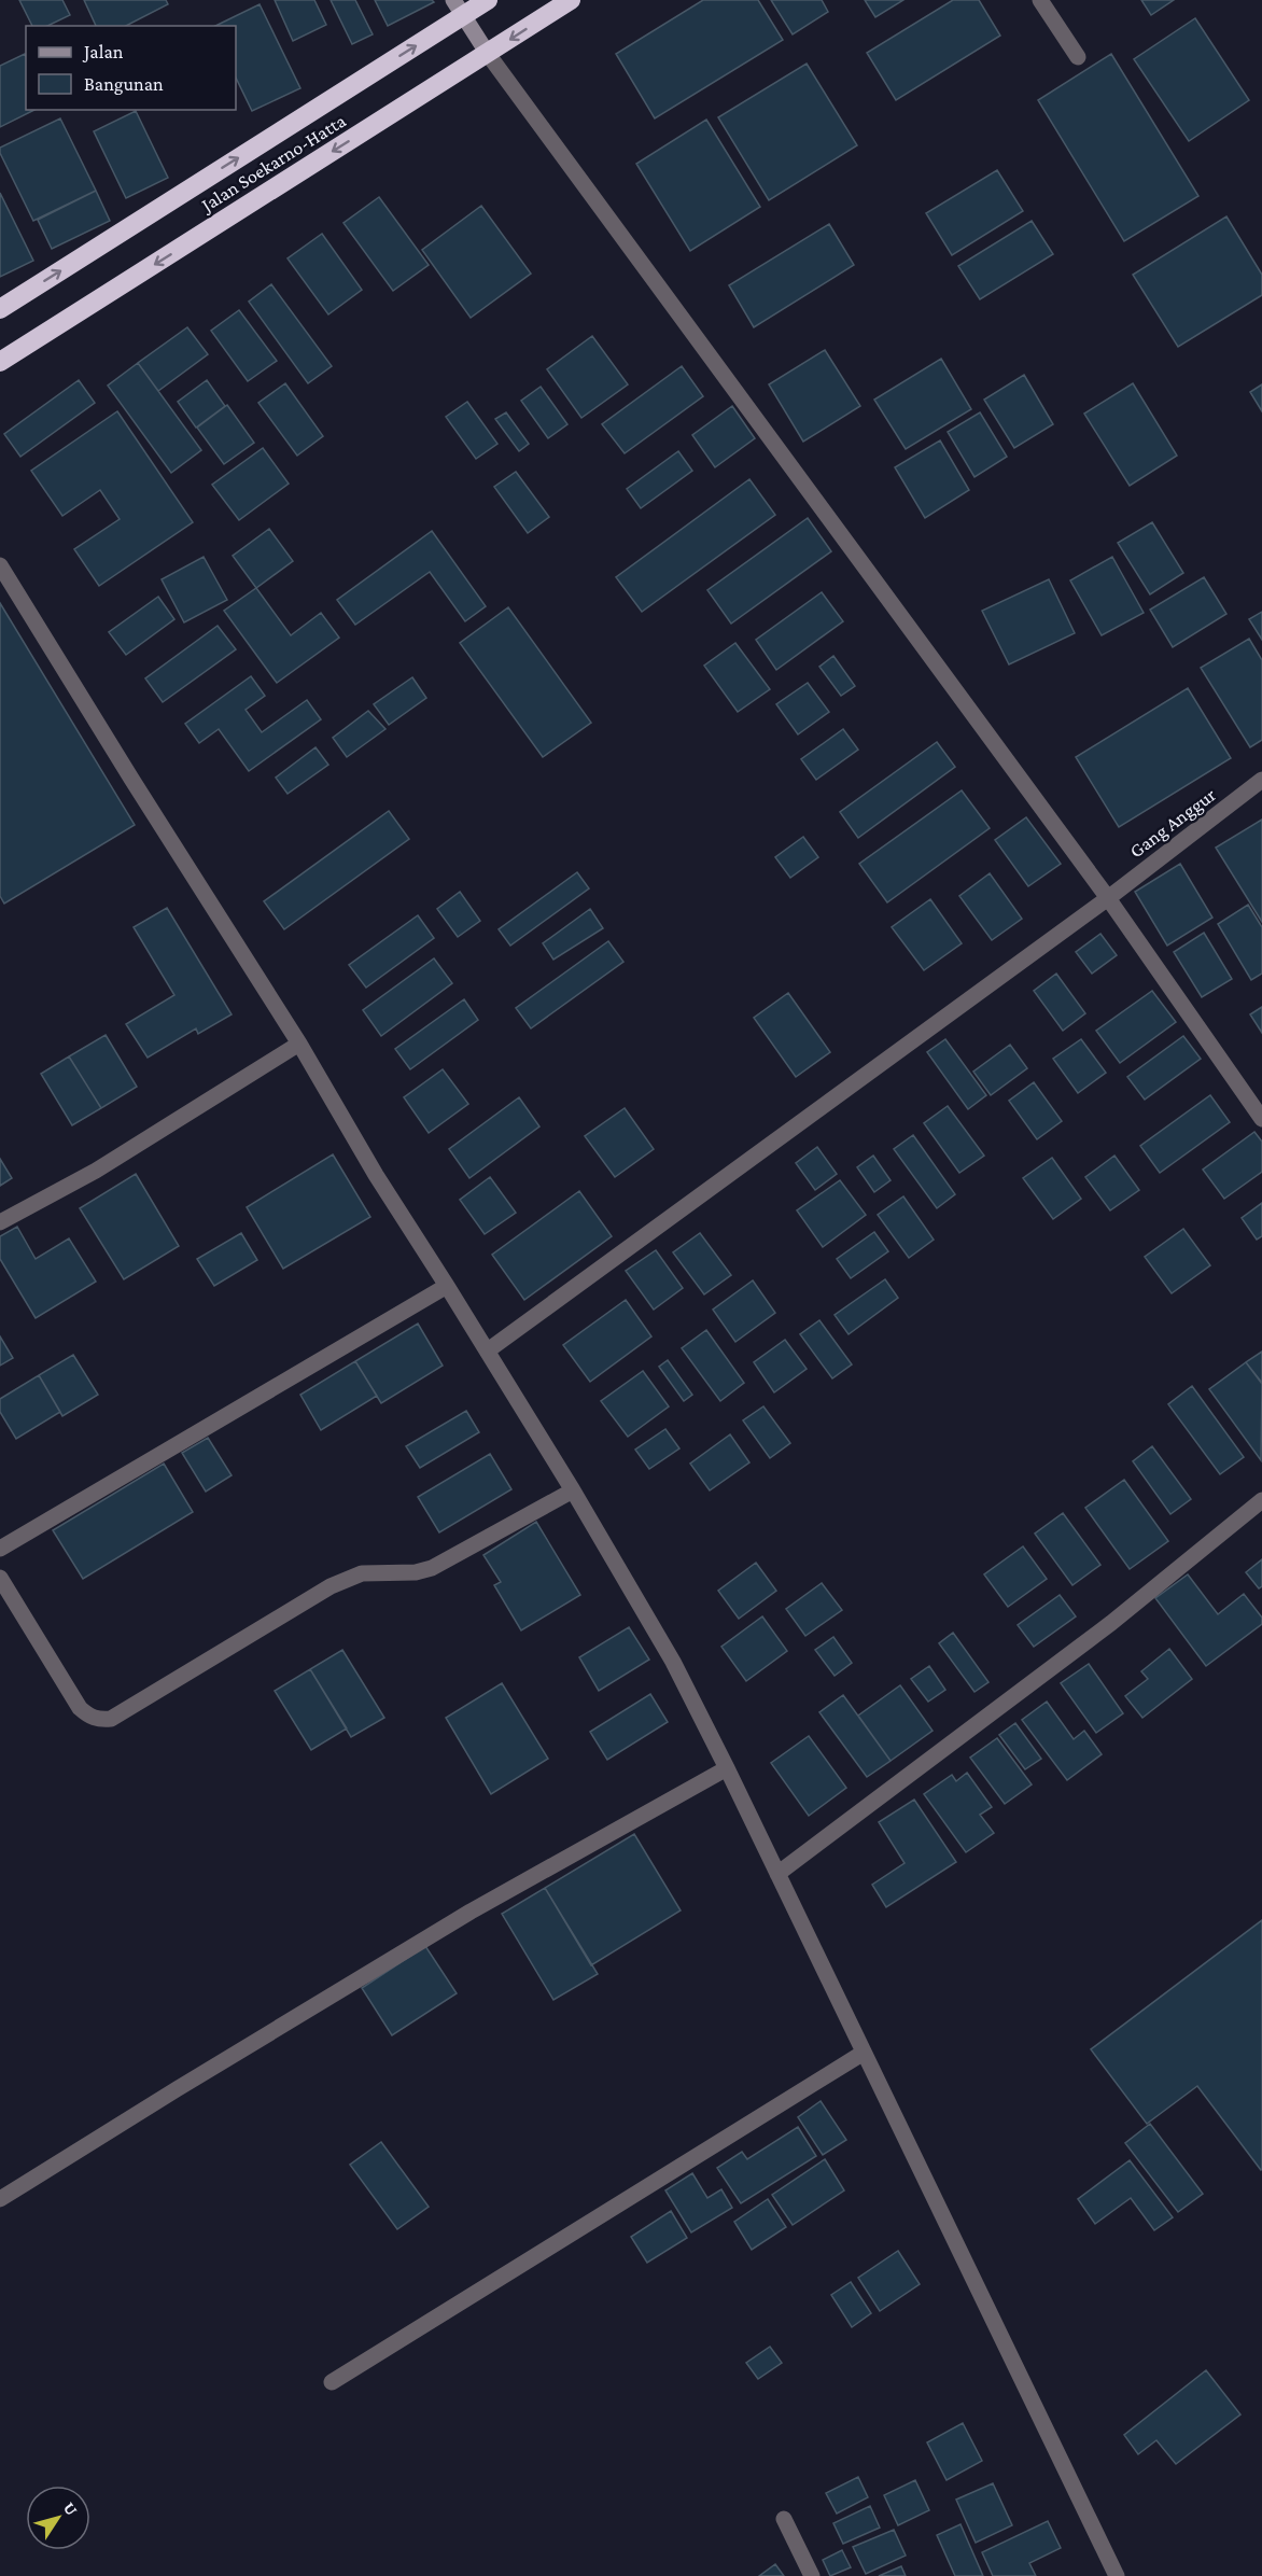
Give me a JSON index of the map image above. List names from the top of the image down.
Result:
{
  "streets": {
    "highway": ["Jalan Soekarno-Hatta"],
    "street": ["Gang Anggur"]
  },
  "legend": ["Jalan", "Bangunan"],
  "north": "top right"
}
